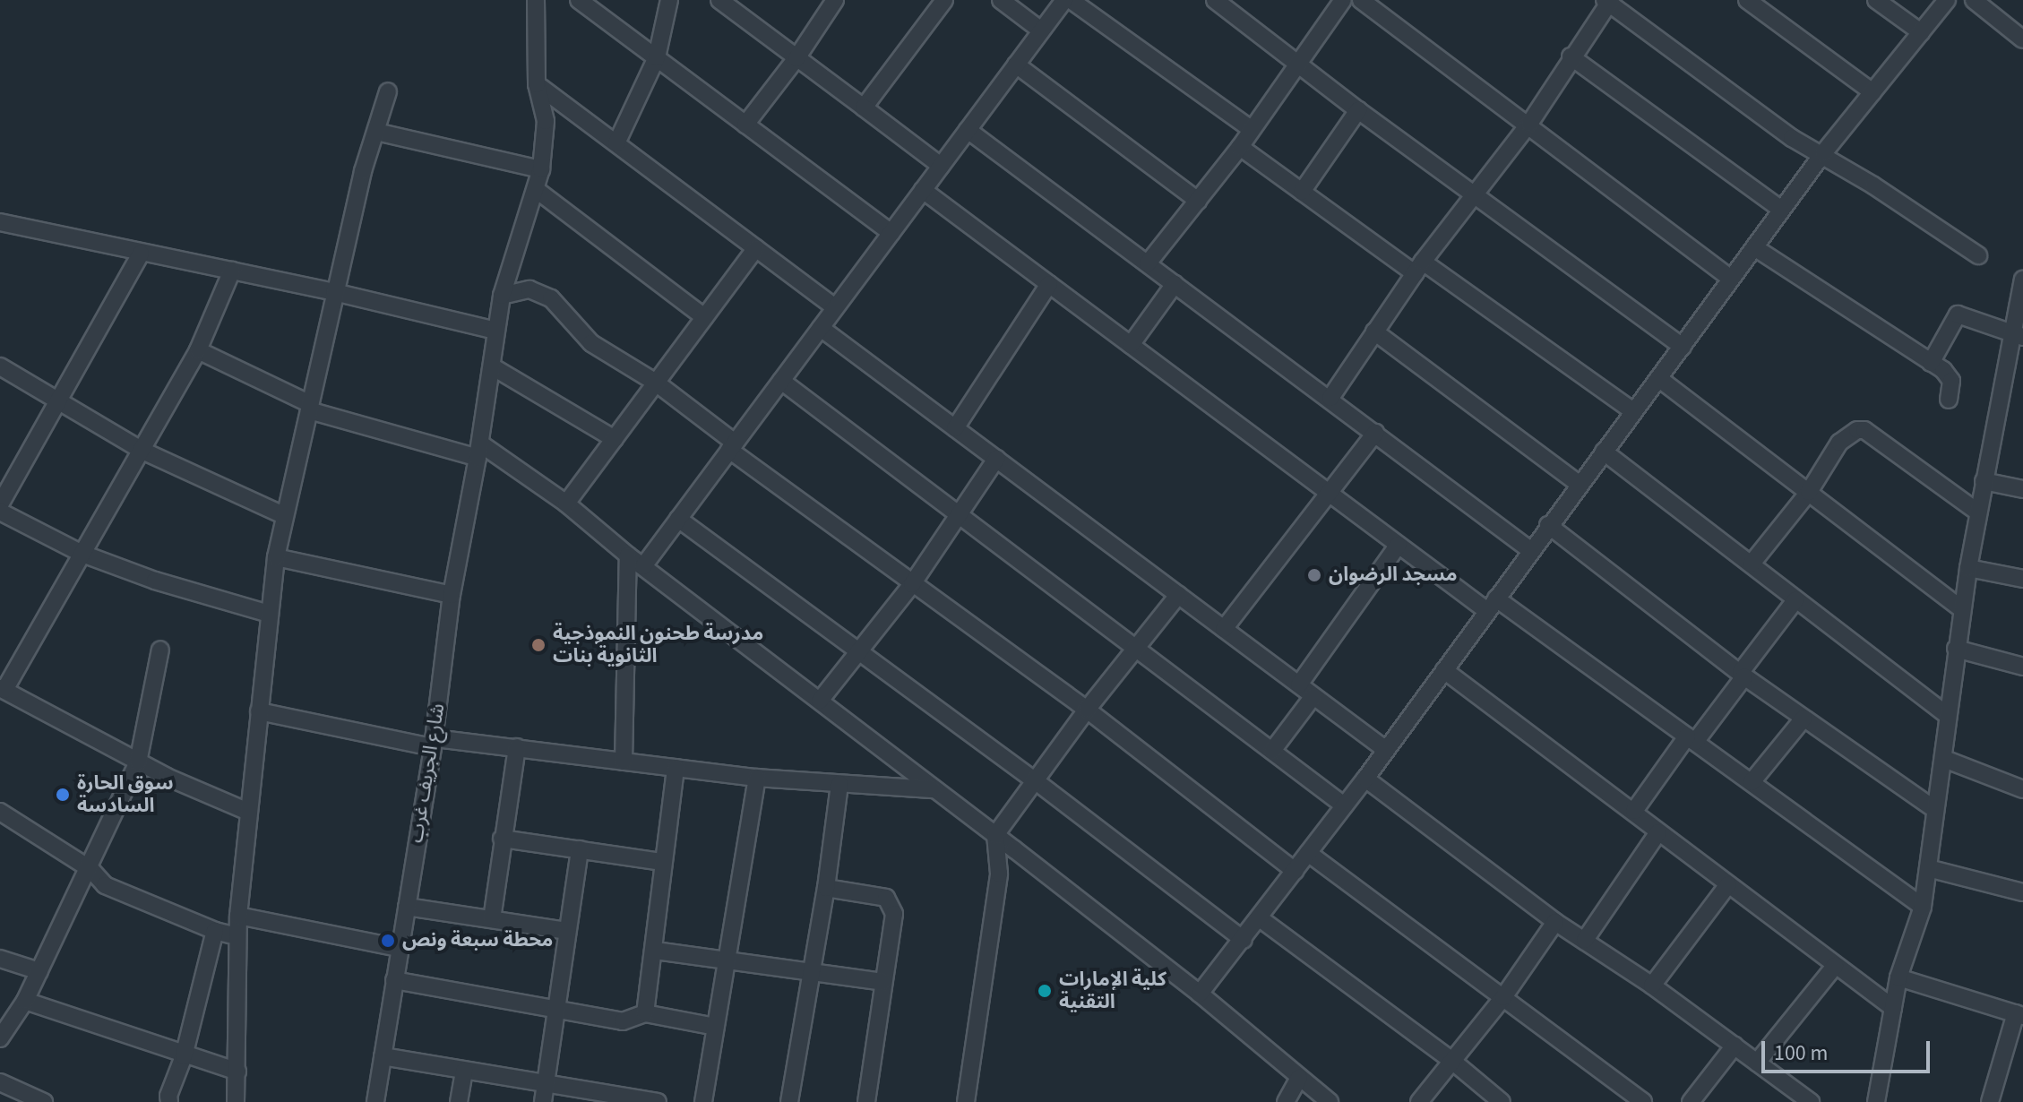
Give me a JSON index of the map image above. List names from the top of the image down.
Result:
{
  "streets": {
    "street": ["شارع الجريف غرب"]
  },
  "places": [
    "مسجد الرضوان",
    "مدرسة طحنون النموذجية الثانوية بنات",
    "سوق الحارة السادسة",
    "محطة سبعة ونص",
    "كلية الإمارات التقنية"
  ],
  "scale_bar": "100 m"
}
